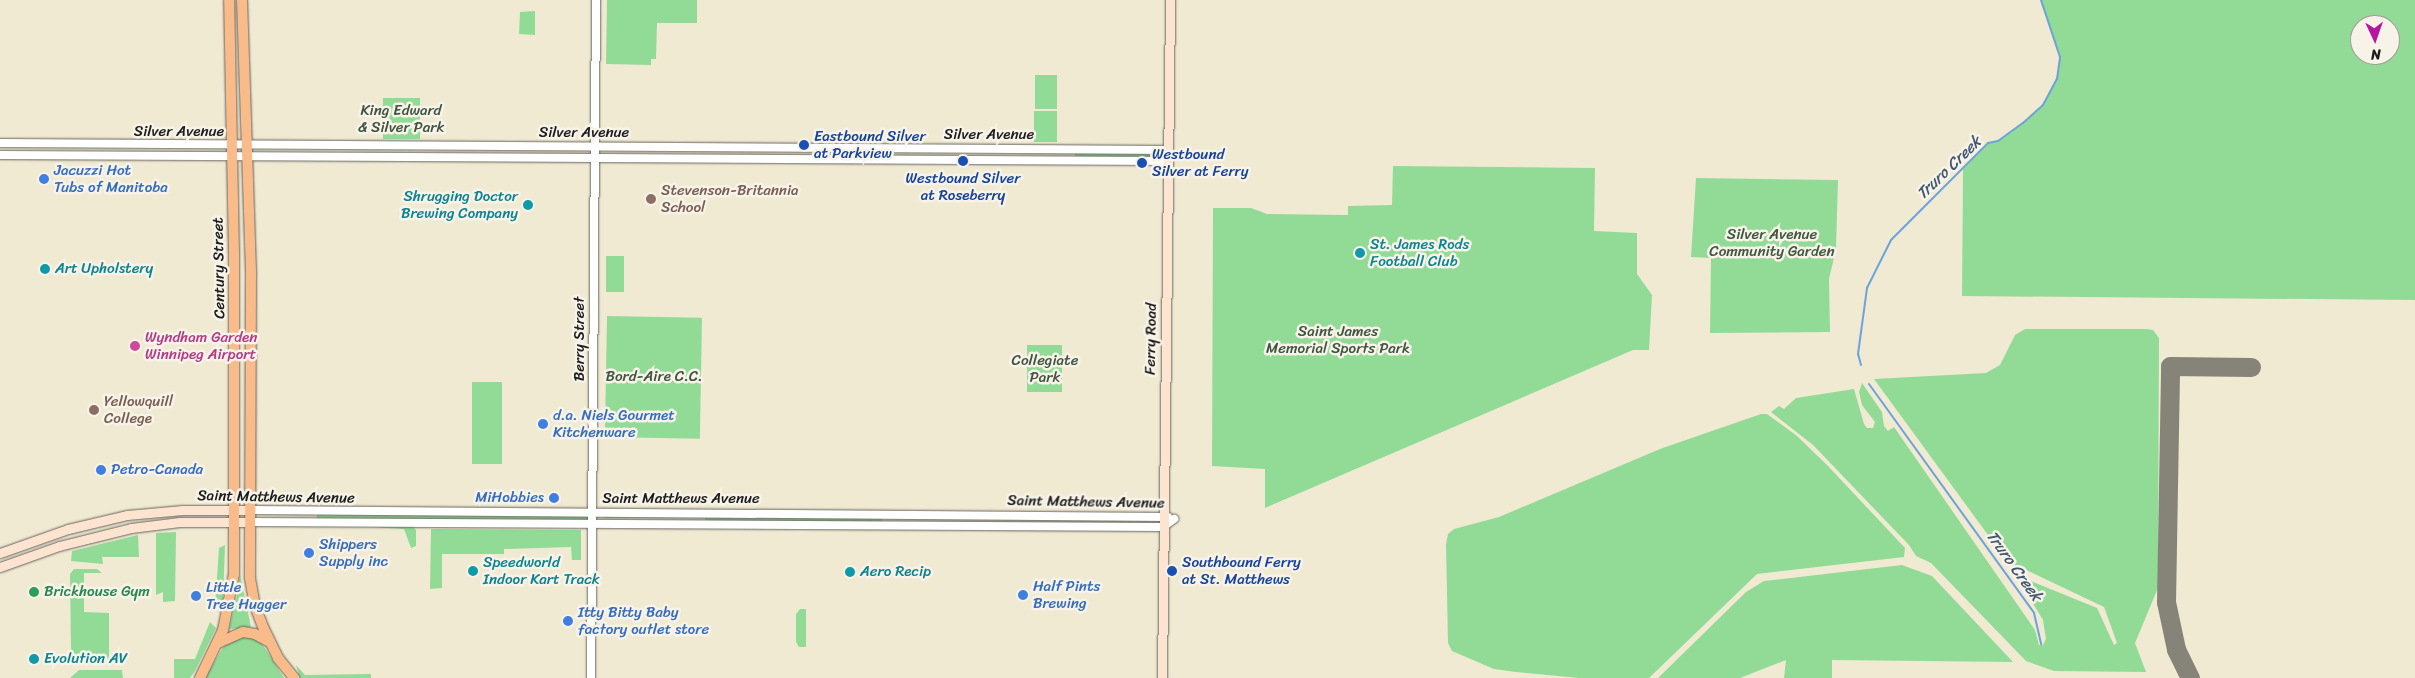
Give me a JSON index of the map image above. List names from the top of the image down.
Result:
{
  "streets": {
    "main road": ["Century Street", "Ferry Road", "Saint Matthews Avenue"],
    "street": ["Silver Avenue", "Berry Street"]
  },
  "crossings": [
    ["Silver Avenue", "Century Street"],
    ["Silver Avenue", "Berry Street"],
    ["Silver Avenue", "Ferry Road"],
    ["Century Street", "Saint Matthews Avenue"],
    ["Berry Street", "Saint Matthews Avenue"],
    ["Ferry Road", "Saint Matthews Avenue"]
  ],
  "water": ["Truro Creek"],
  "parks": [
    "King Edward & Silver Park",
    "Silver Avenue Community Garden",
    "Saint James Memorial Sports Park",
    "Collegiate Park",
    "Bord-Aire C.C."
  ],
  "places": [
    "Eastbound Silver at Parkview",
    "Westbound Silver at Roseberry",
    "Westbound Silver at Ferry",
    "Jacuzzi Hot Tubs of Manitoba",
    "Stevenson-Britannia School",
    "Shrugging Doctor Brewing Company",
    "St. James Rods Football Club",
    "Art Upholstery",
    "Wyndham Garden Winnipeg Airport",
    "Yellowquill College",
    "d.a. Niels Gourmet Kitchenware",
    "Petro-Canada",
    "MiHobbies",
    "Shippers Supply inc",
    "Speedworld Indoor Kart Track",
    "Southbound Ferry at St. Matthews",
    "Aero Recip",
    "Brickhouse Gym",
    "Half Pints Brewing",
    "Little Tree Hugger",
    "Itty Bitty Baby factory outlet store",
    "Evolution AV"
  ],
  "north": "bottom"
}
